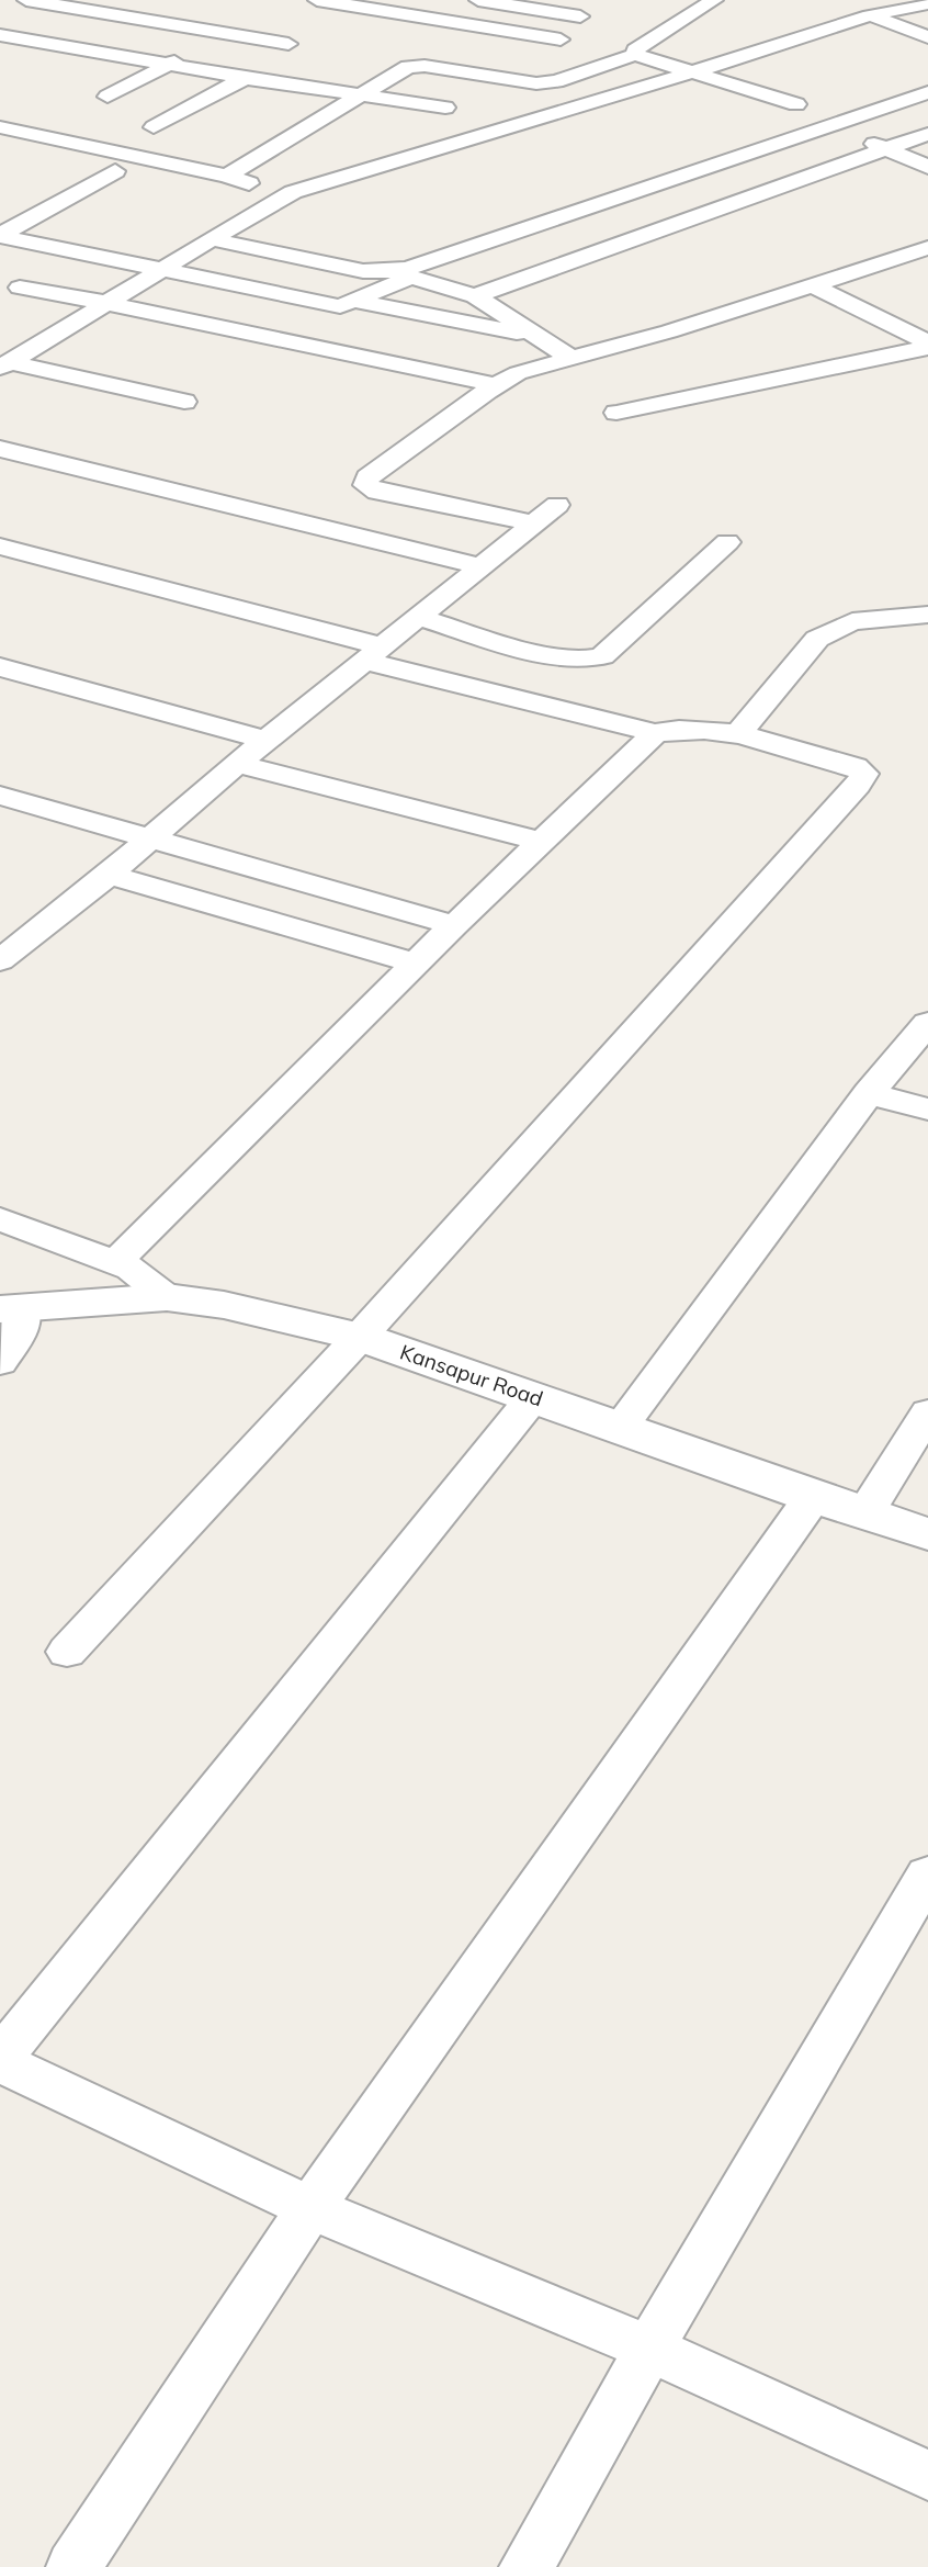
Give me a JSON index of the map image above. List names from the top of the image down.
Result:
{
  "streets": {
    "street": ["Kansapur Road"]
  }
}
